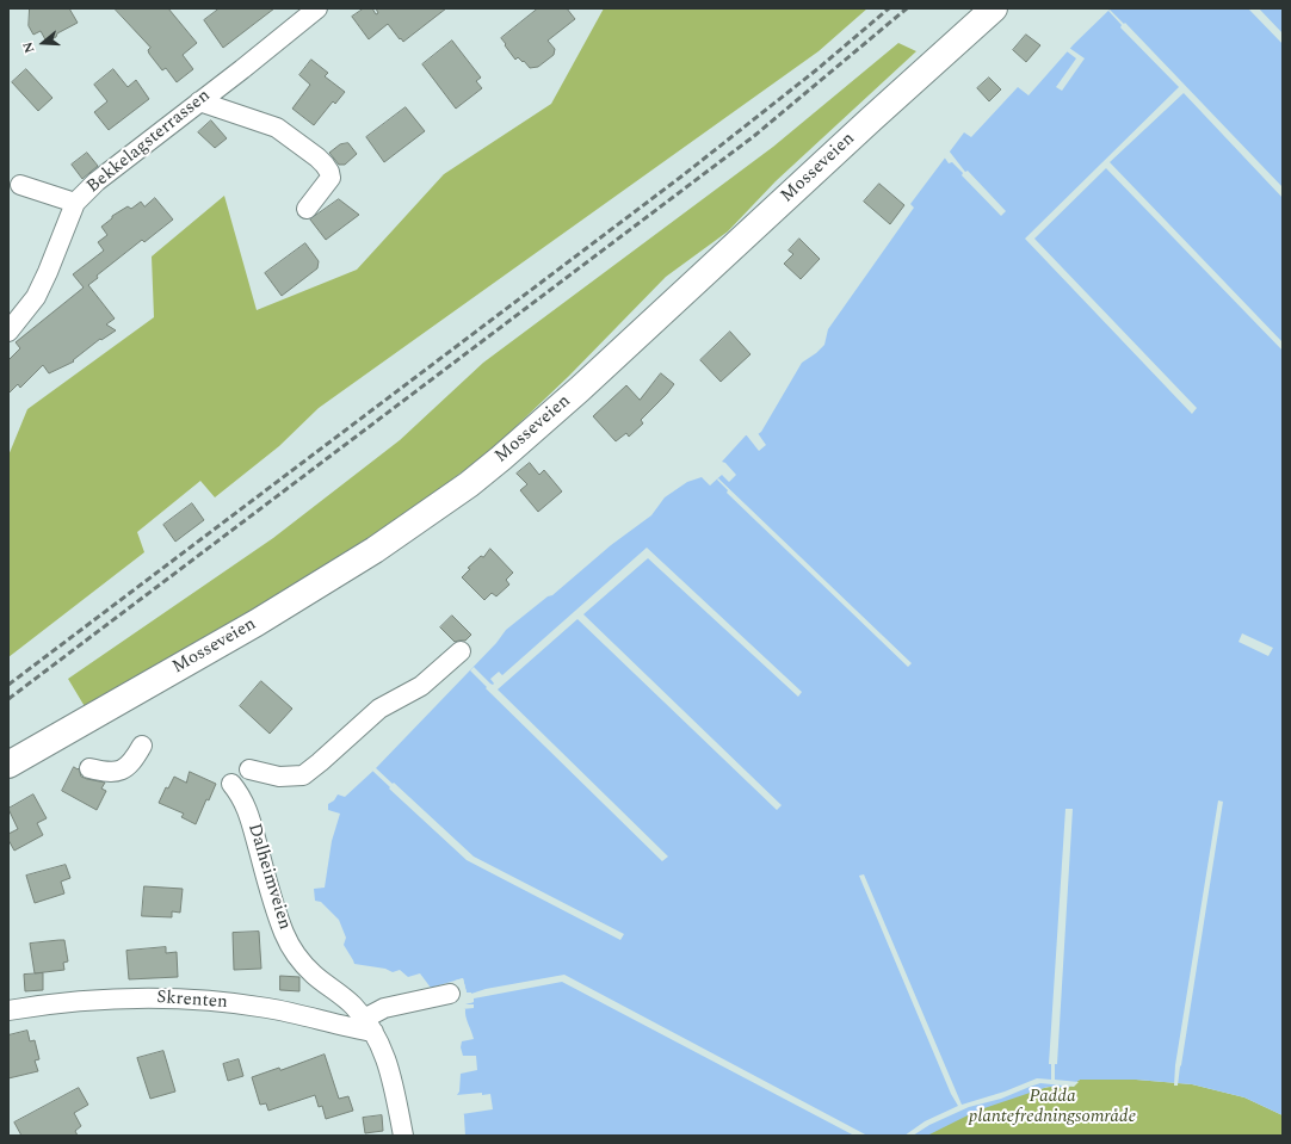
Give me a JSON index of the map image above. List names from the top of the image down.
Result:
{
  "streets": {
    "highway": ["Mosseveien"],
    "street": ["Bekkelagsterrassen", "Dalheimveien", "Skrenten"]
  },
  "crossings": [
    ["Dalheimveien", "Skrenten"]
  ],
  "parks": ["Padda plantefredningsområde"],
  "north": "left"
}
